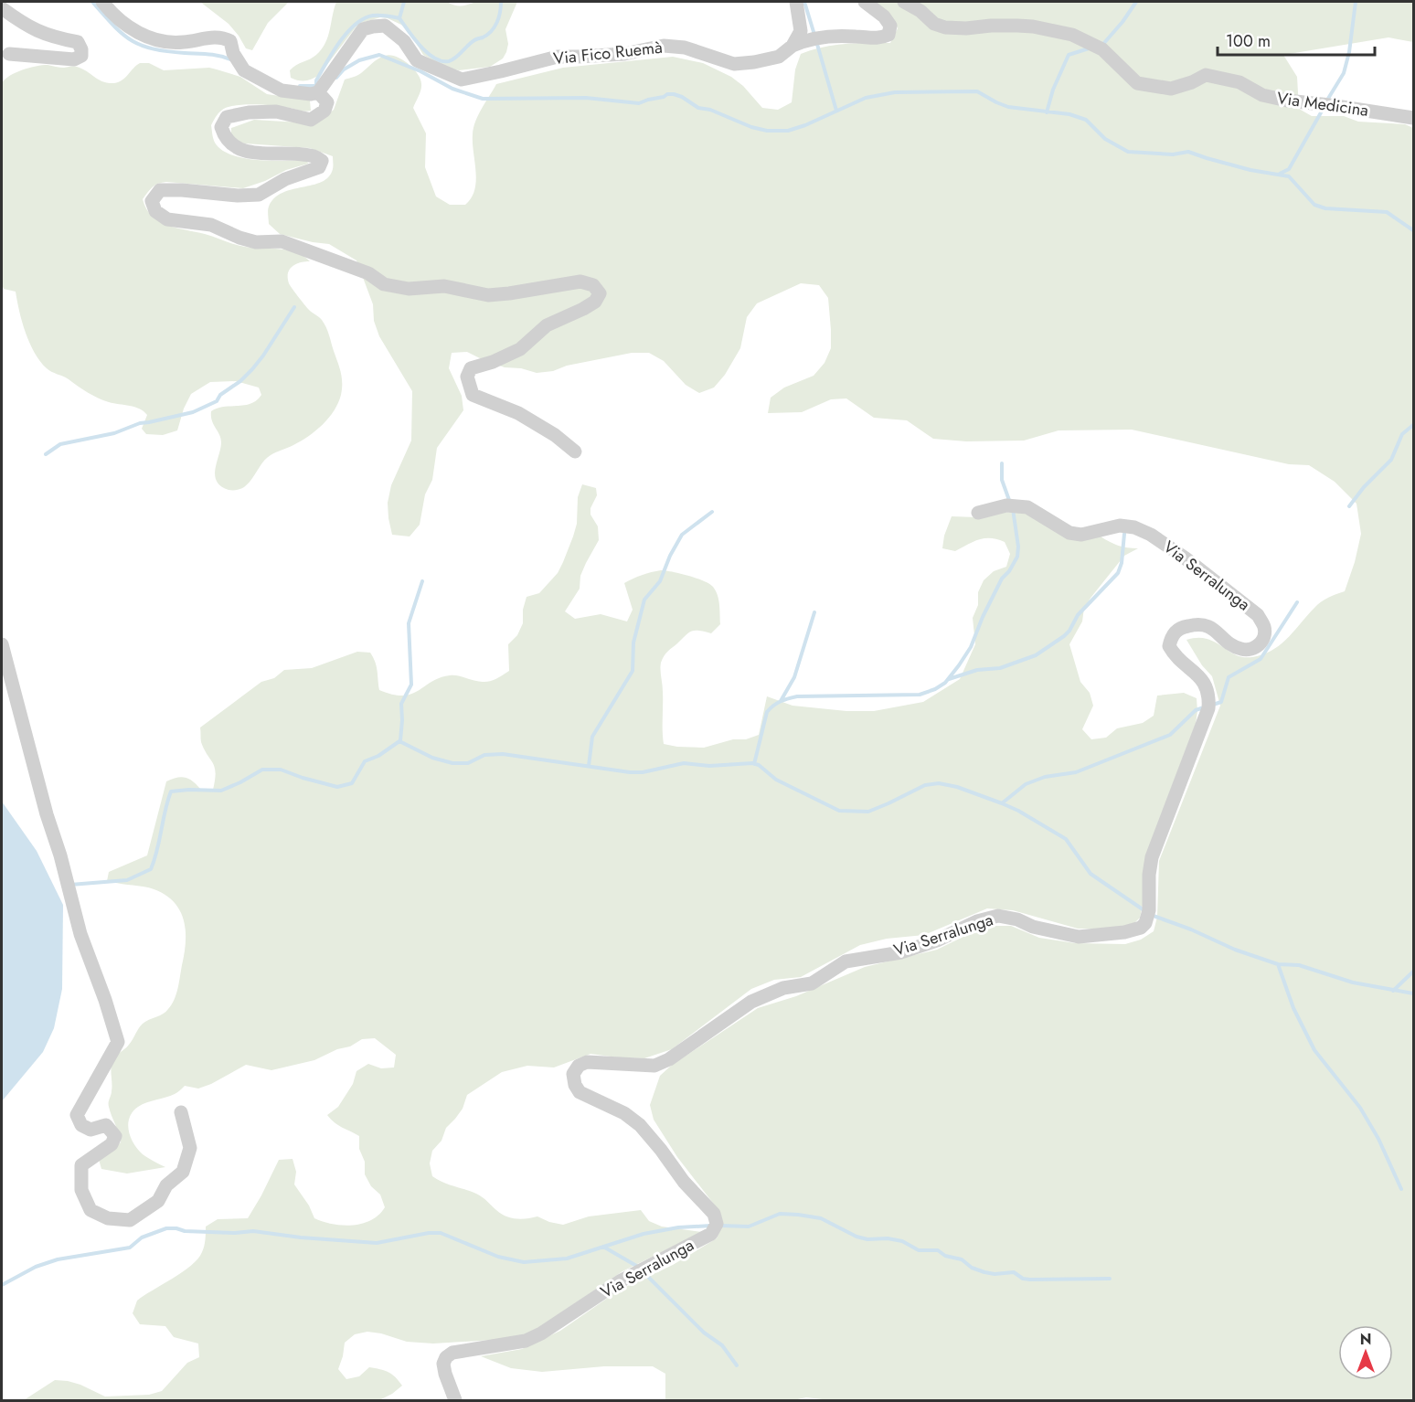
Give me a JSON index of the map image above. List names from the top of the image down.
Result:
{
  "streets": {
    "street": ["Via Fico Ruemà", "Via Medicina", "Via Serralunga"]
  },
  "scale_bar": "100 m",
  "north": "top"
}
